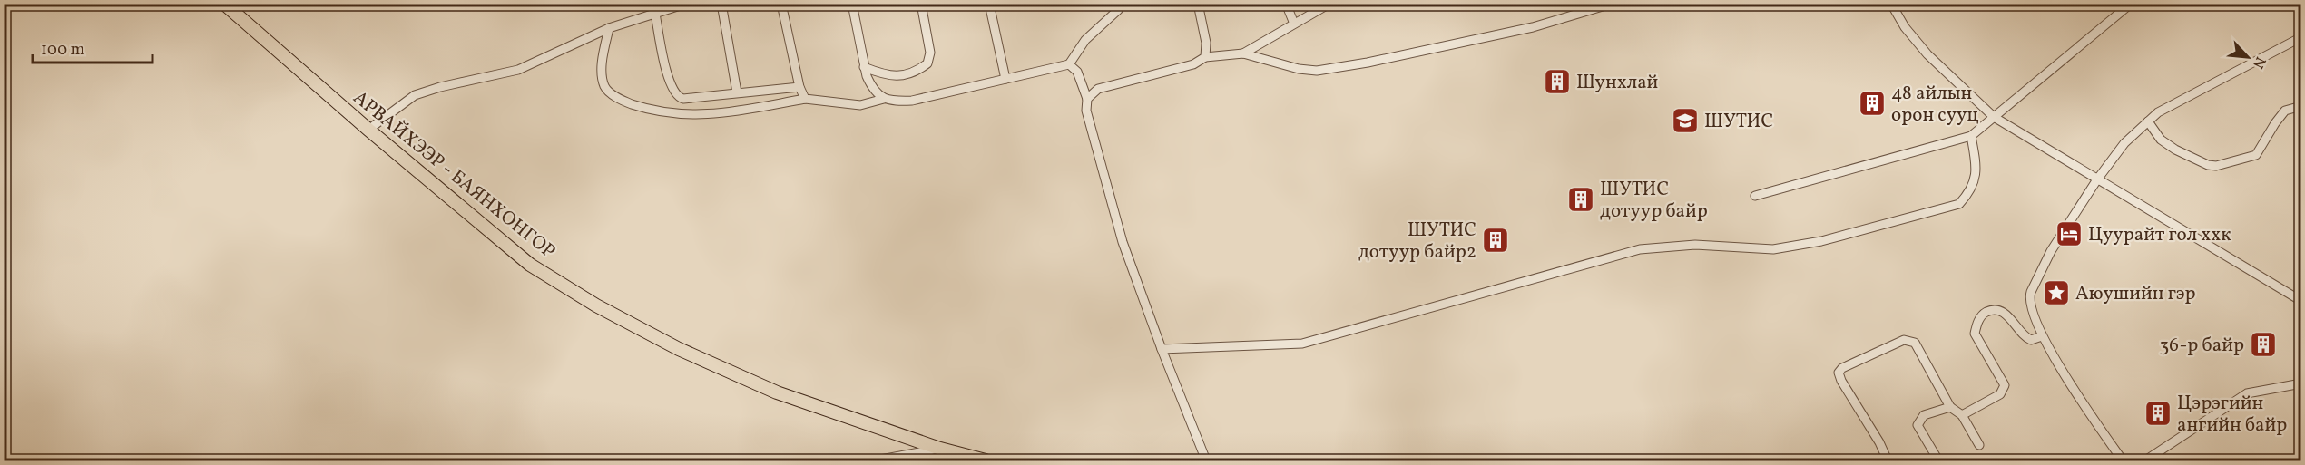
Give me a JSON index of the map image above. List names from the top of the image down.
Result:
{
  "streets": {
    "highway": ["АРВАЙХЭЭР - БАЯНХОНГОР"]
  },
  "places": {
    "building": [
      "Шунхлай",
      "48 айлын орон сууц",
      "ШУТИС дотуур байр",
      "ШУТИС дотуур байр2",
      "36-р байр",
      "Цэрэгийн ангийн байр"
    ],
    "school or university": ["ШУТИС"],
    "hotel": ["Цуурайт гол ххк"],
    "place": ["Аюушийн гэр"]
  },
  "scale_bar": "100 m",
  "north": "bottom right"
}
